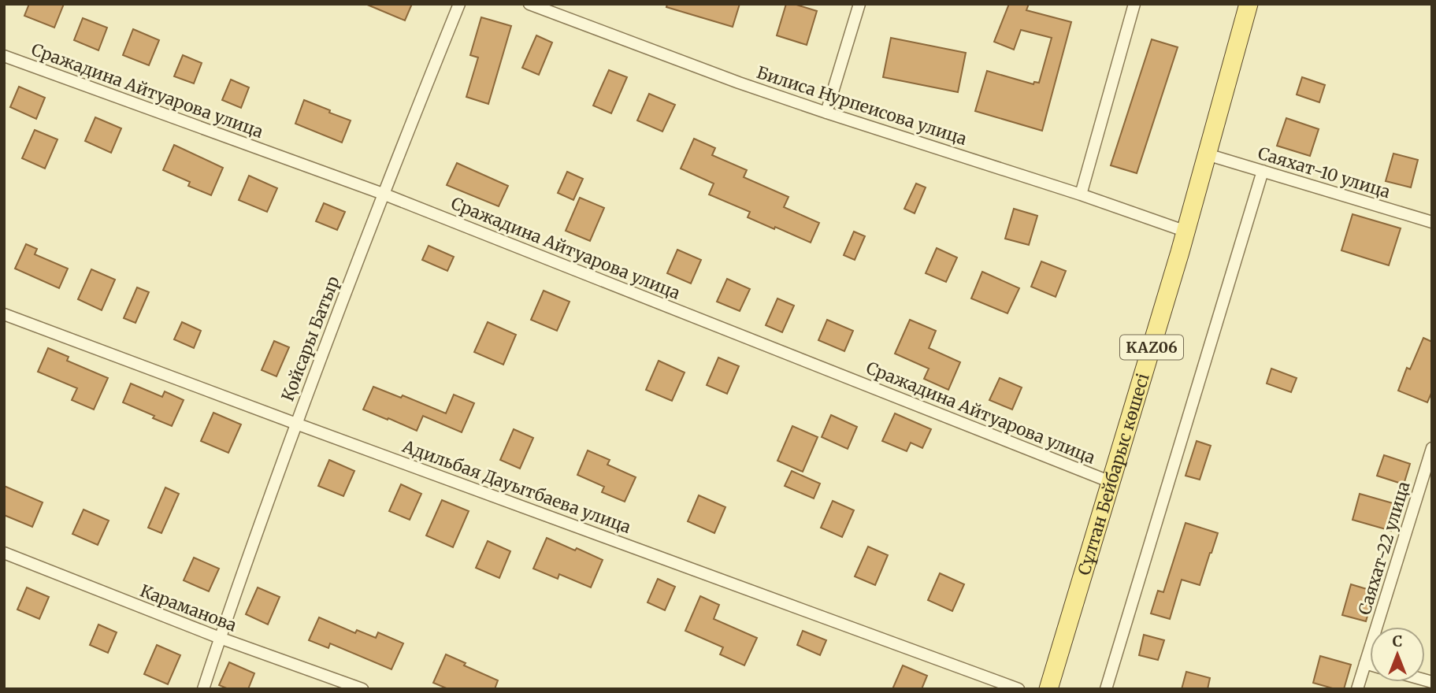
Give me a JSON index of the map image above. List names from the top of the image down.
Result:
{
  "streets": {
    "main road": ["KAZ06", "Сұлтан Бейбарыс көшесі"],
    "street": [
      "Сражадина Айтуарова улица",
      "Билиса Нурпеисова улица",
      "Саяхат-10 улица",
      "Қойсары Батыр",
      "Адильбая Дауытбаева улица",
      "Саяхат-22 улица",
      "Караманова"
    ]
  },
  "crossings": [
    ["Сражадина Айтуарова улица", "Қойсары Батыр"],
    ["Сражадина Айтуарова улица", "Сұлтан Бейбарыс көшесі"],
    ["Билиса Нурпеисова улица", "Сұлтан Бейбарыс көшесі"],
    ["Саяхат-10 улица", "Сұлтан Бейбарыс көшесі"],
    ["Қойсары Батыр", "Адильбая Дауытбаева улица"],
    ["Қойсары Батыр", "Караманова"]
  ],
  "north": "top"
}
